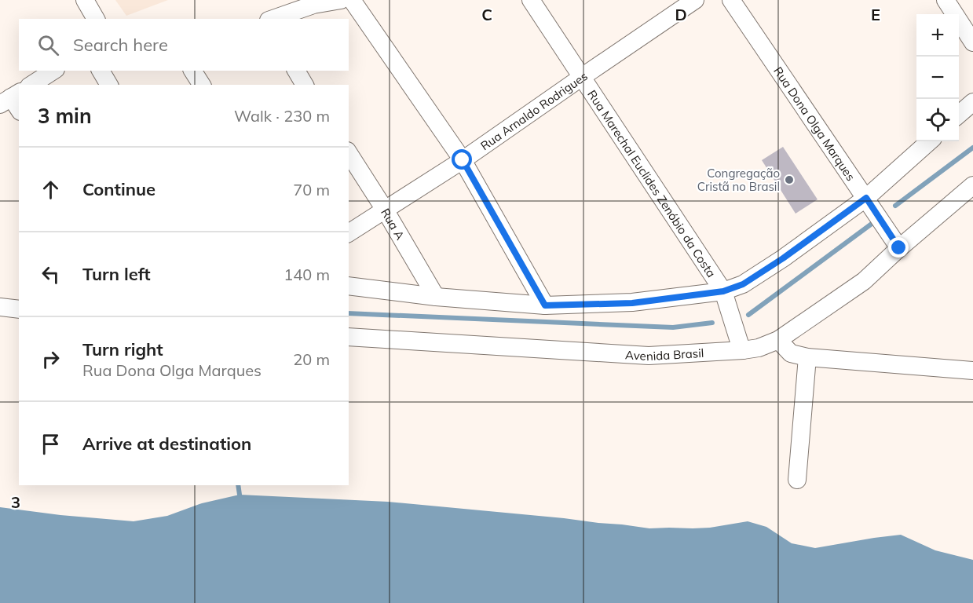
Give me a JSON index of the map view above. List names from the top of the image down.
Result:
{
  "streets": {
    "street": [
      "Rua Arnaldo Rodrigues",
      "Rua Dona Olga Marques",
      "Rua Marechal Euclides Zenóbio da Costa",
      "Rua A",
      "Avenida Brasil"
    ]
  },
  "crossings": [
    ["Rua Arnaldo Rodrigues", "Rua Marechal Euclides Zenóbio da Costa"],
    ["Rua Arnaldo Rodrigues", "Rua A"],
    ["Rua Dona Olga Marques", "Avenida Brasil"],
    ["Rua Marechal Euclides Zenóbio da Costa", "Avenida Brasil"]
  ],
  "places": ["Congregação Cristã no Brasil"],
  "page": {
    "map_buttons": ["+", "−"],
    "search": "Search here",
    "heading": ["3 min", "Walk · 230 m"],
    "list": [
      ["Continue", "70 m"],
      ["Turn left", "140 m"],
      ["Turn right", "Rua Dona Olga Marques", "20 m"],
      "Arrive at destination"
    ]
  },
  "grid": {
    "columns": ["C", "D", "E"],
    "rows": ["3"]
  }
}
